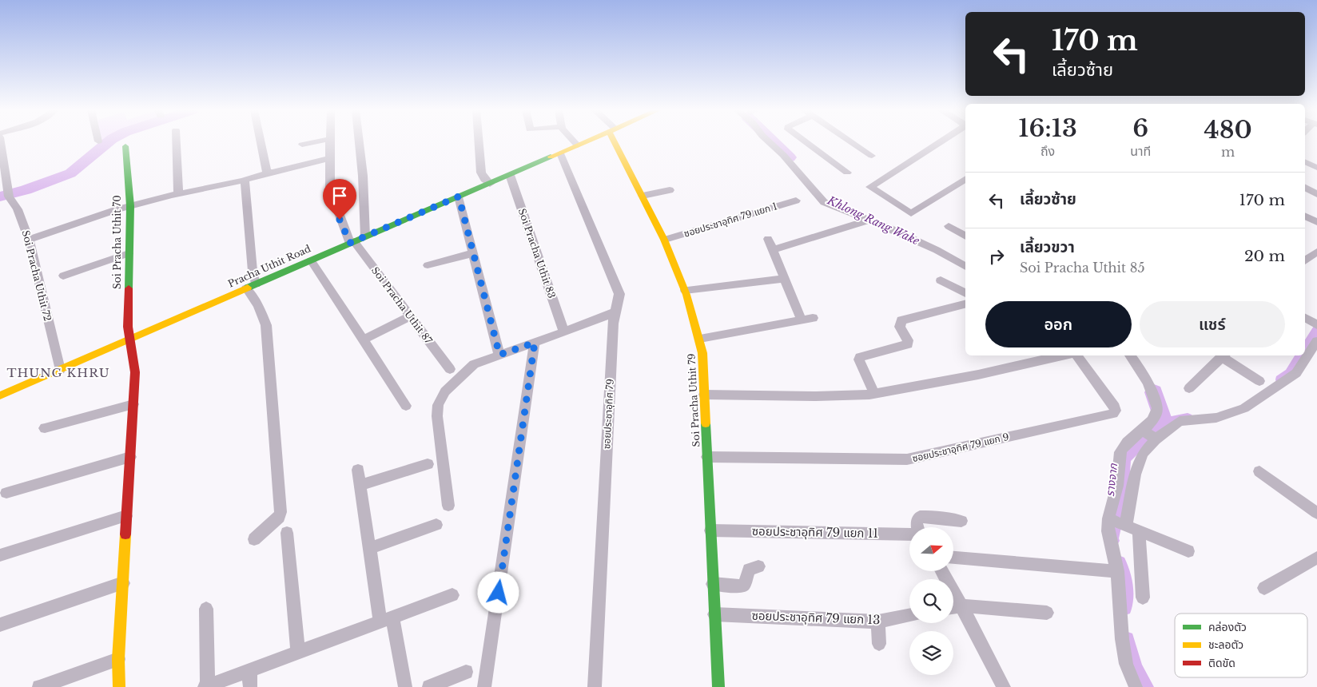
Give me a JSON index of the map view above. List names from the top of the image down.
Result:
{
  "streets": {
    "street": [
      "ซอยประชาอุทิศ 79 แยก 1",
      "Soi Pracha Uthit 70",
      "Soi Pracha Uthit 83",
      "Pracha Uthit Road",
      "Soi Pracha Uthit 72",
      "Soi Pracha Uthit 87",
      "Soi Pracha Uthit 79",
      "ซอยประชาอุทิศ 79",
      "ซอยประชาอุทิศ 79 แยก 9",
      "ซอยประชาอุทิศ 79 แยก 11",
      "ซอยประชาอุทิศ 79 แยก 13"
    ]
  },
  "crossings": [
    ["ซอยประชาอุทิศ 79 แยก 1", "Soi Pracha Uthit 79"],
    ["Soi Pracha Uthit 70", "Pracha Uthit Road"],
    ["Soi Pracha Uthit 83", "Pracha Uthit Road"],
    ["Pracha Uthit Road", "Soi Pracha Uthit 72"],
    ["Pracha Uthit Road", "Soi Pracha Uthit 87"],
    ["Pracha Uthit Road", "ซอยประชาอุทิศ 79"],
    ["Soi Pracha Uthit 79", "ซอยประชาอุทิศ 79 แยก 9"],
    ["Soi Pracha Uthit 79", "ซอยประชาอุทิศ 79 แยก 11"],
    ["Soi Pracha Uthit 79", "ซอยประชาอุทิศ 79 แยก 13"]
  ],
  "districts": ["THUNG KHRU"],
  "water": ["Khlong Rang Wake", "รางจาก"],
  "legend": ["คล่องตัว", "ชะลอตัว", "ติดขัด"],
  "north": "right",
  "page": {
    "turn": ["170 m", "เลี้ยวซ้าย"],
    "eta": [
      "16:13",
      "ถึง",
      "6",
      "นาที",
      "480",
      "m"
    ],
    "list": [
      {
        "name": "เลี้ยวซ้าย",
        "value": "170 m"
      },
      {
        "name": "เลี้ยวขวา",
        "note": "Soi Pracha Uthit 85",
        "value": "20 m"
      }
    ],
    "buttons": ["ออก", "แชร์"]
  }
}
